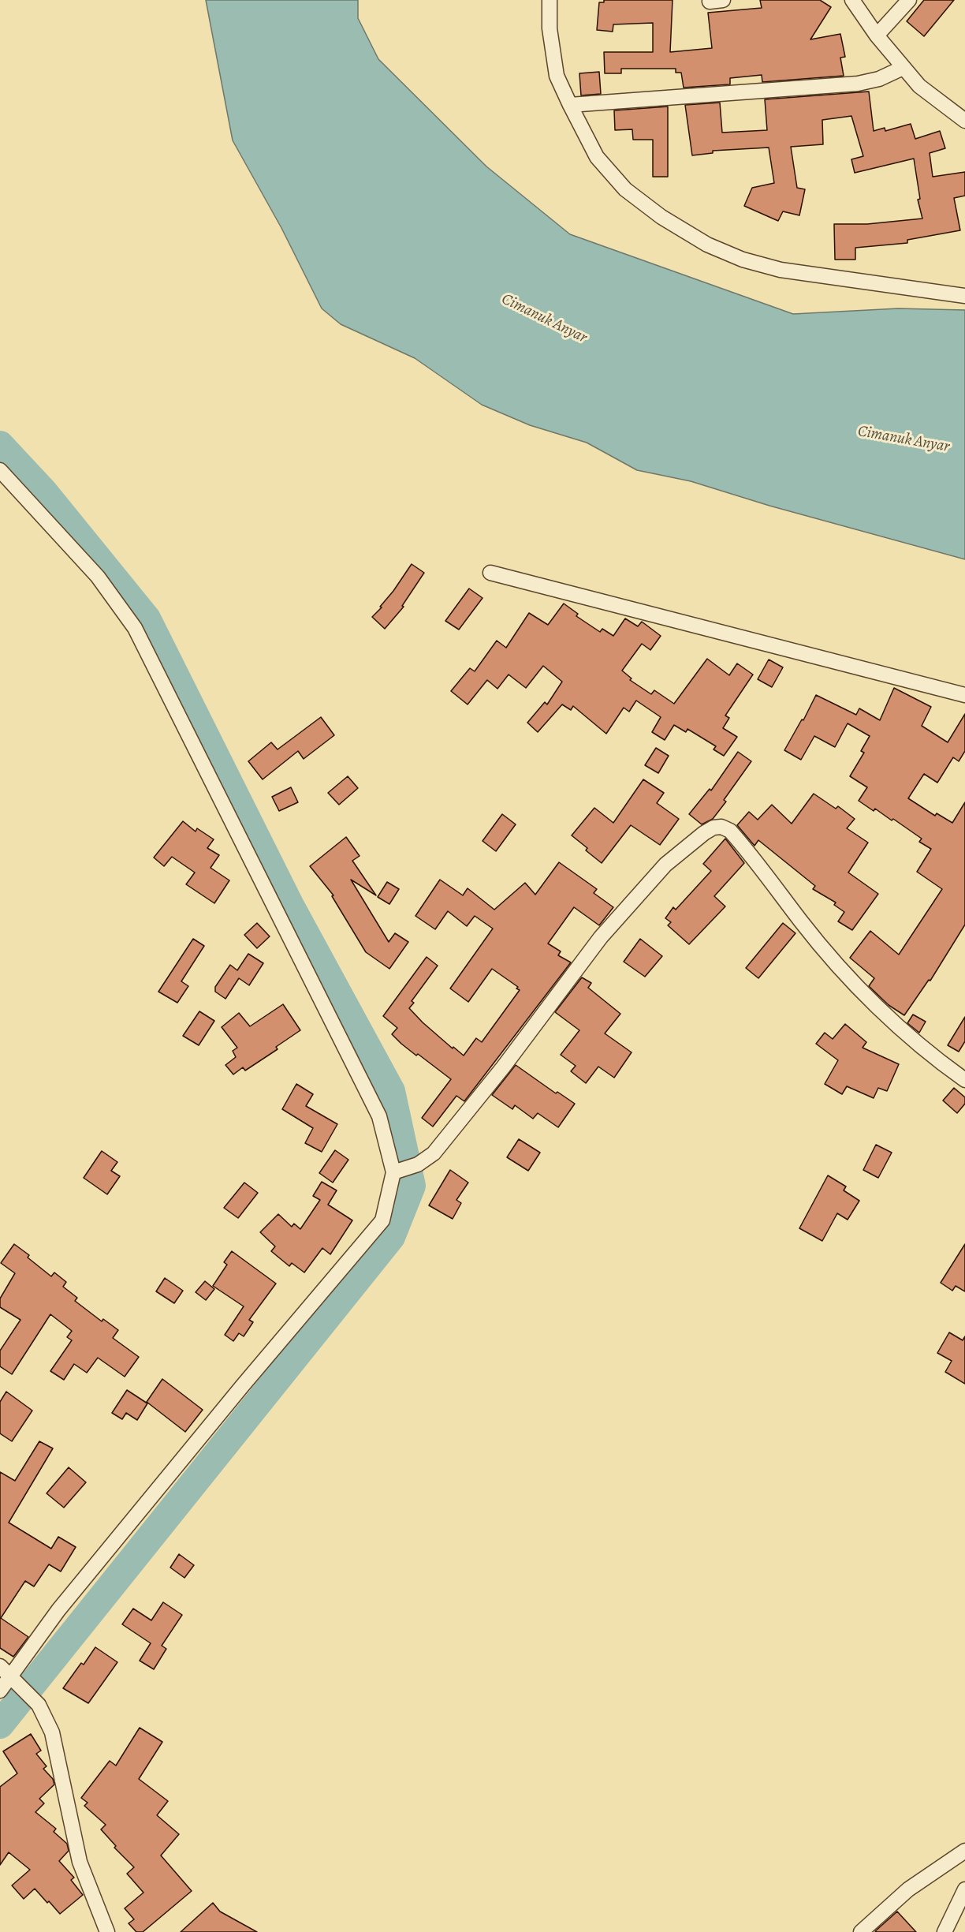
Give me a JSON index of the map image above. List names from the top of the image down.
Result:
{
  "water": ["Cimanuk Anyar"]
}
